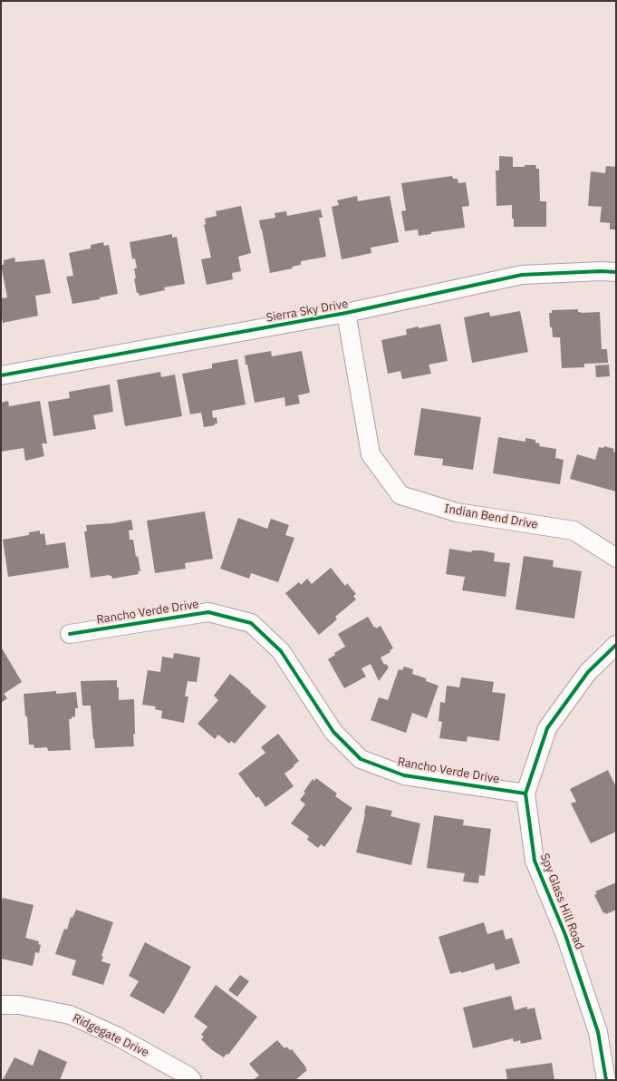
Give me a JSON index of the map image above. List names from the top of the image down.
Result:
{
  "streets": {
    "street": [
      "Sierra Sky Drive",
      "Indian Bend Drive",
      "Rancho Verde Drive",
      "Spy Glass Hill Road",
      "Ridgegate Drive"
    ]
  },
  "crossings": [
    ["Sierra Sky Drive", "Indian Bend Drive"],
    ["Rancho Verde Drive", "Spy Glass Hill Road"]
  ]
}
